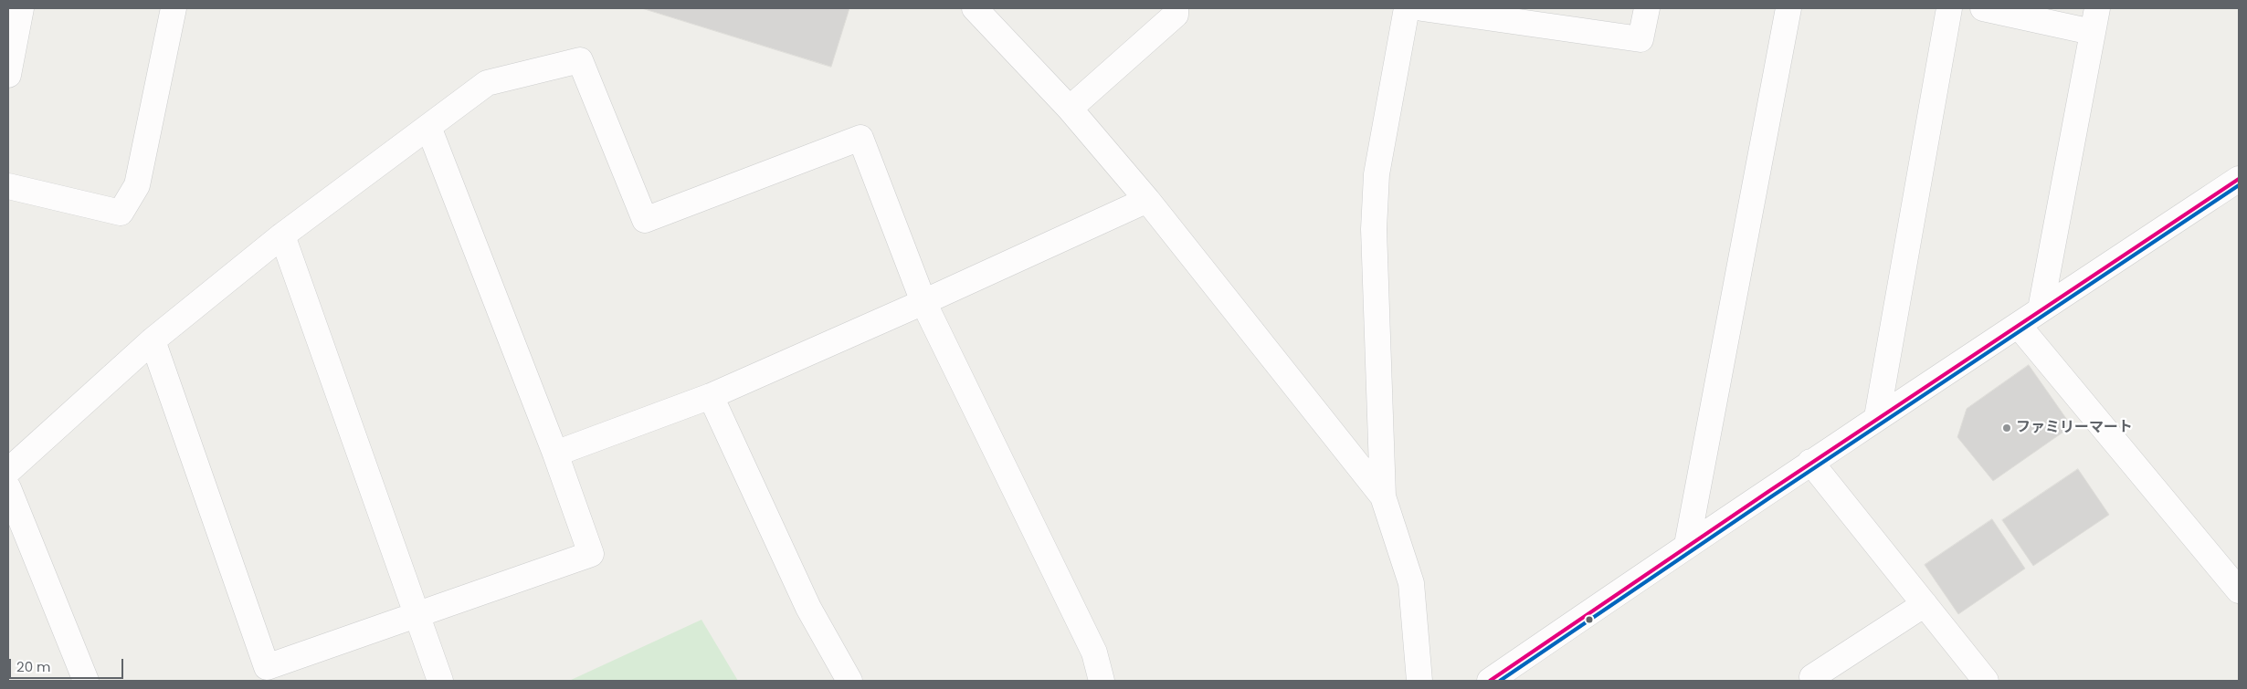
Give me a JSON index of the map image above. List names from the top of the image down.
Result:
{
  "places": ["ファミリーマート"],
  "scale_bar": "20 m"
}
